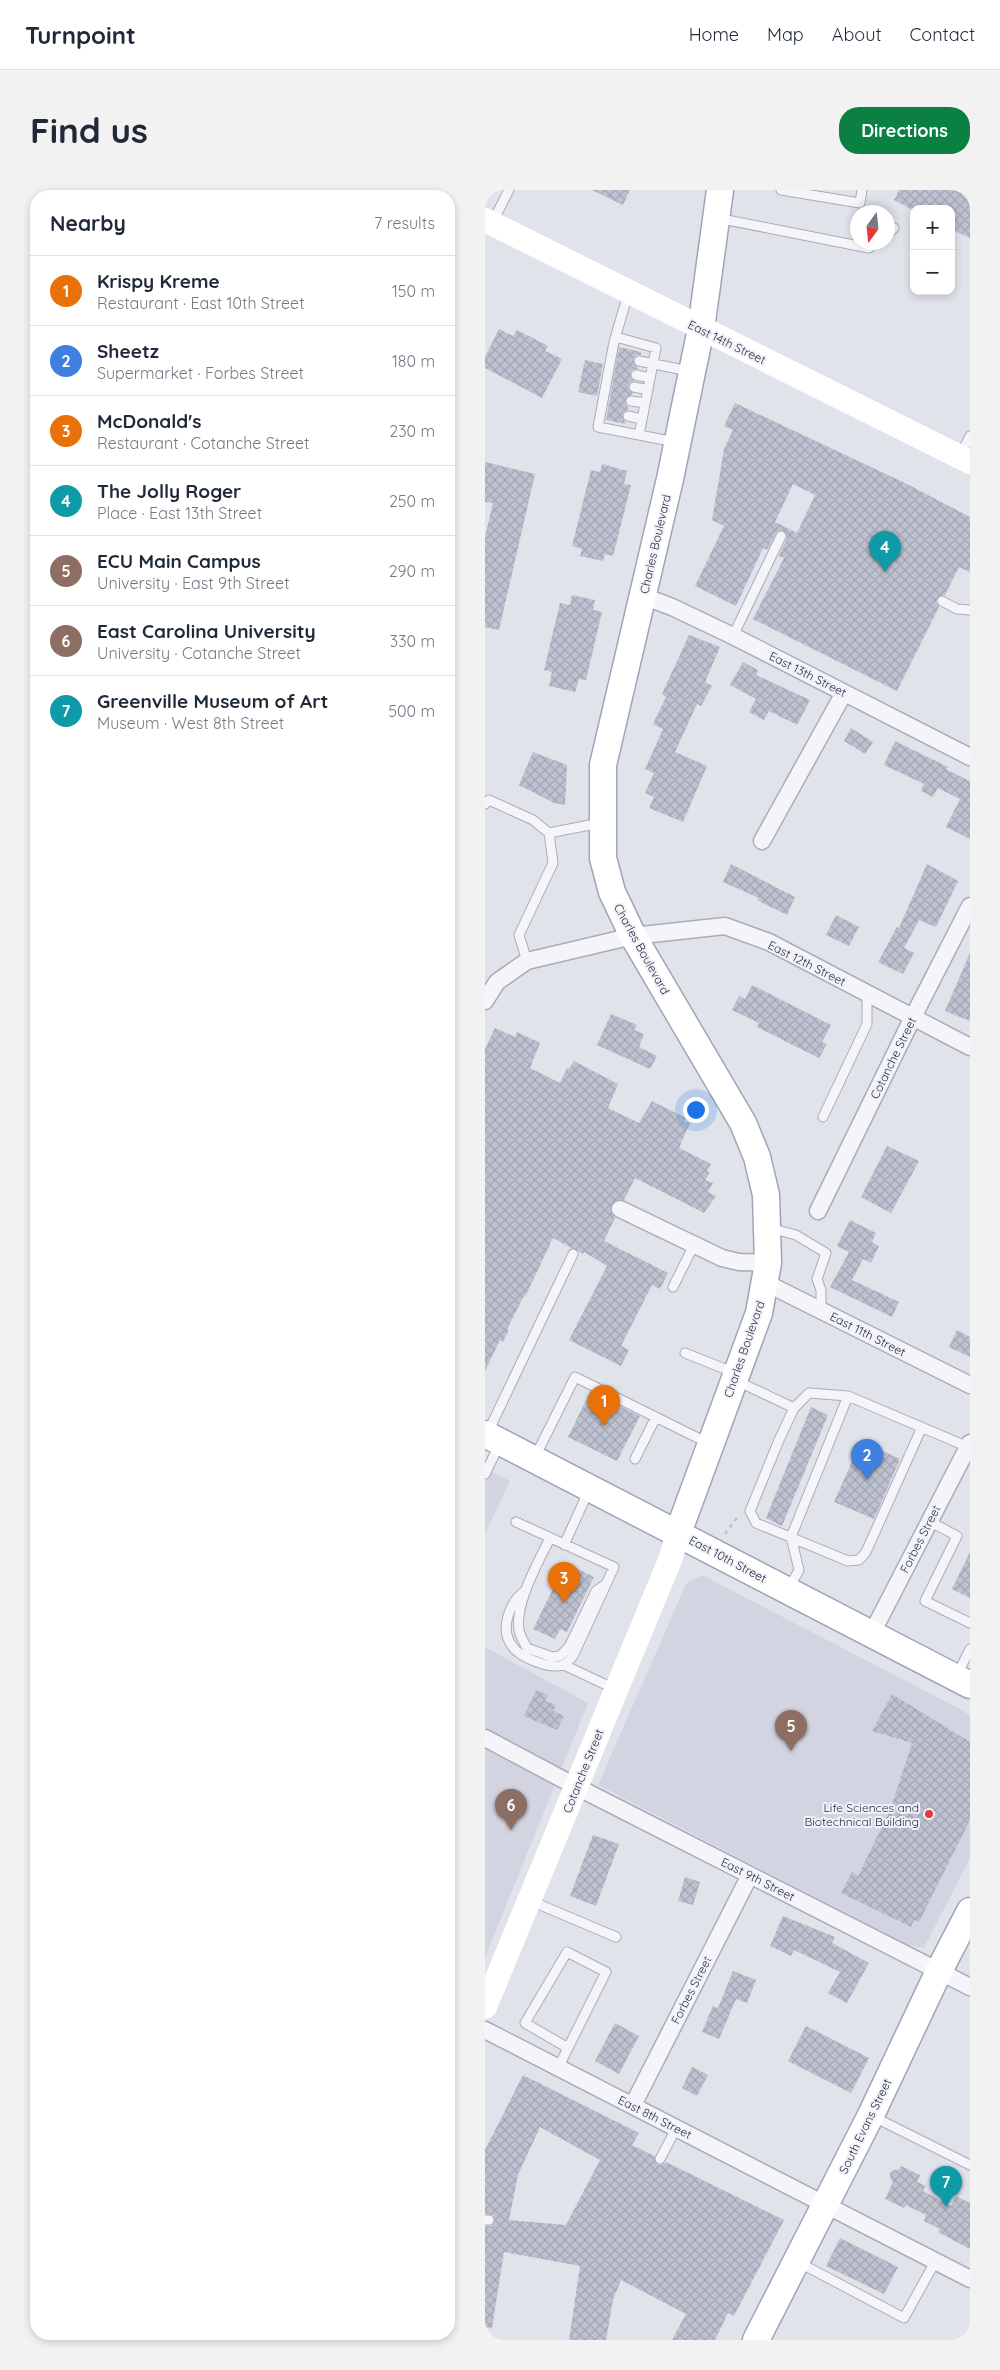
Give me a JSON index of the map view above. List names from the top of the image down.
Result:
{
  "streets": {
    "main road": ["Charles Boulevard", "East 10th Street", "South Evans Street"],
    "street": [
      "East 14th Street",
      "East 13th Street",
      "East 12th Street",
      "Cotanche Street",
      "East 11th Street",
      "Forbes Street",
      "East 9th Street",
      "East 8th Street"
    ]
  },
  "crossings": [
    ["East 14th Street", "Charles Boulevard"],
    ["Charles Boulevard", "East 13th Street"],
    ["Charles Boulevard", "East 12th Street"],
    ["Charles Boulevard", "Cotanche Street"],
    ["Charles Boulevard", "East 11th Street"],
    ["Charles Boulevard", "East 10th Street"],
    ["East 12th Street", "Cotanche Street"],
    ["Cotanche Street", "East 10th Street"],
    ["Cotanche Street", "East 9th Street"],
    ["Forbes Street", "East 10th Street"],
    ["Forbes Street", "East 9th Street"],
    ["Forbes Street", "East 8th Street"],
    ["East 9th Street", "South Evans Street"],
    ["East 8th Street", "South Evans Street"]
  ],
  "places": ["Life Sciences and Biotechnical Building"],
  "north": "bottom",
  "page": {
    "header": "Turnpoint",
    "nav": [
      "Home",
      "Map",
      "About",
      "Contact"
    ],
    "buttons": "Directions",
    "title": "Find us",
    "heading": ["Nearby", "7 results"],
    "map_buttons": ["+", "−"],
    "list": [
      {
        "mark": "1",
        "name": "Krispy Kreme",
        "note": "Restaurant · East 10th Street",
        "value": "150 m"
      },
      {
        "mark": "2",
        "name": "Sheetz",
        "note": "Supermarket · Forbes Street",
        "value": "180 m"
      },
      {
        "mark": "3",
        "name": "McDonald's",
        "note": "Restaurant · Cotanche Street",
        "value": "230 m"
      },
      {
        "mark": "4",
        "name": "The Jolly Roger",
        "note": "Place · East 13th Street",
        "value": "250 m"
      },
      {
        "mark": "5",
        "name": "ECU Main Campus",
        "note": "University · East 9th Street",
        "value": "290 m"
      },
      {
        "mark": "6",
        "name": "East Carolina University",
        "note": "University · Cotanche Street",
        "value": "330 m"
      },
      {
        "mark": "7",
        "name": "Greenville Museum of Art",
        "note": "Museum · West 8th Street",
        "value": "500 m"
      }
    ],
    "pins": [
      "4",
      "1",
      "2",
      "3",
      "5",
      "6",
      "7"
    ]
  }
}
